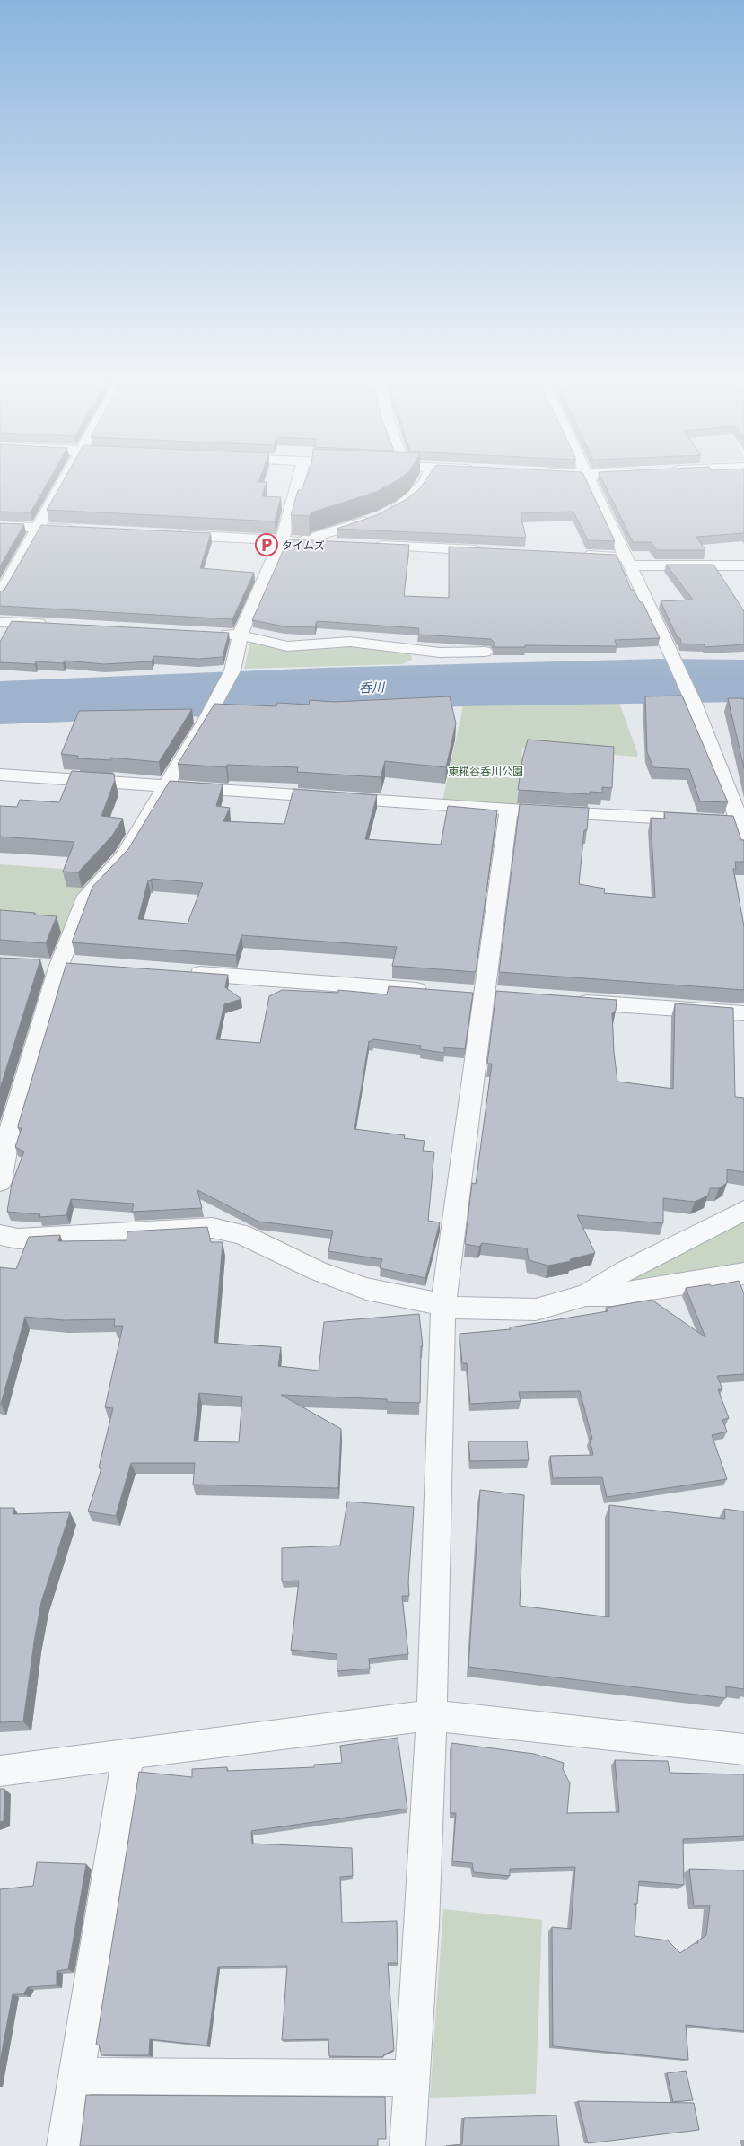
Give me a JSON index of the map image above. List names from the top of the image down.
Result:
{
  "water": ["呑川"],
  "parks": ["東糀谷呑川公園"],
  "places": {
    "parking": ["タイムズ"]
  }
}
